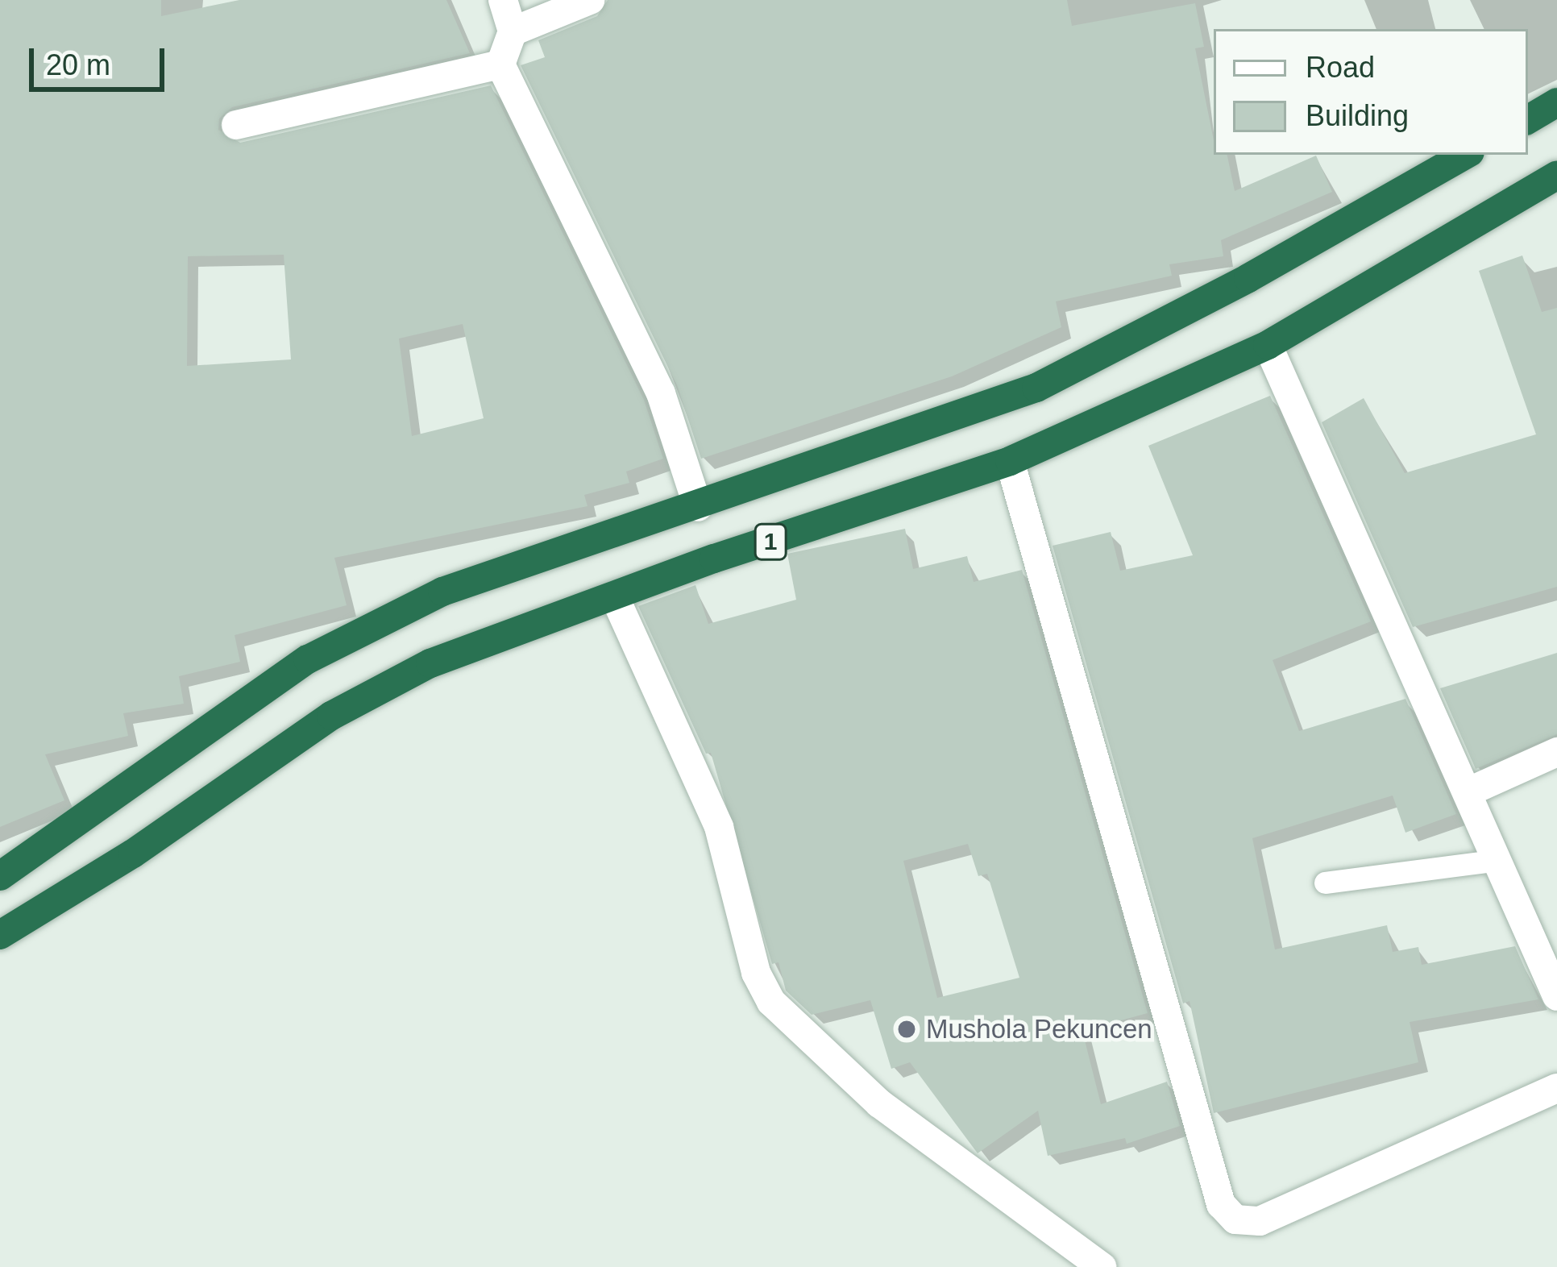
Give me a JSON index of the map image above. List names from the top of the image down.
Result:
{
  "streets": {
    "highway": ["1"]
  },
  "places": ["Mushola Pekuncen"],
  "legend": ["Road", "Building"],
  "scale_bar": "20 m"
}
